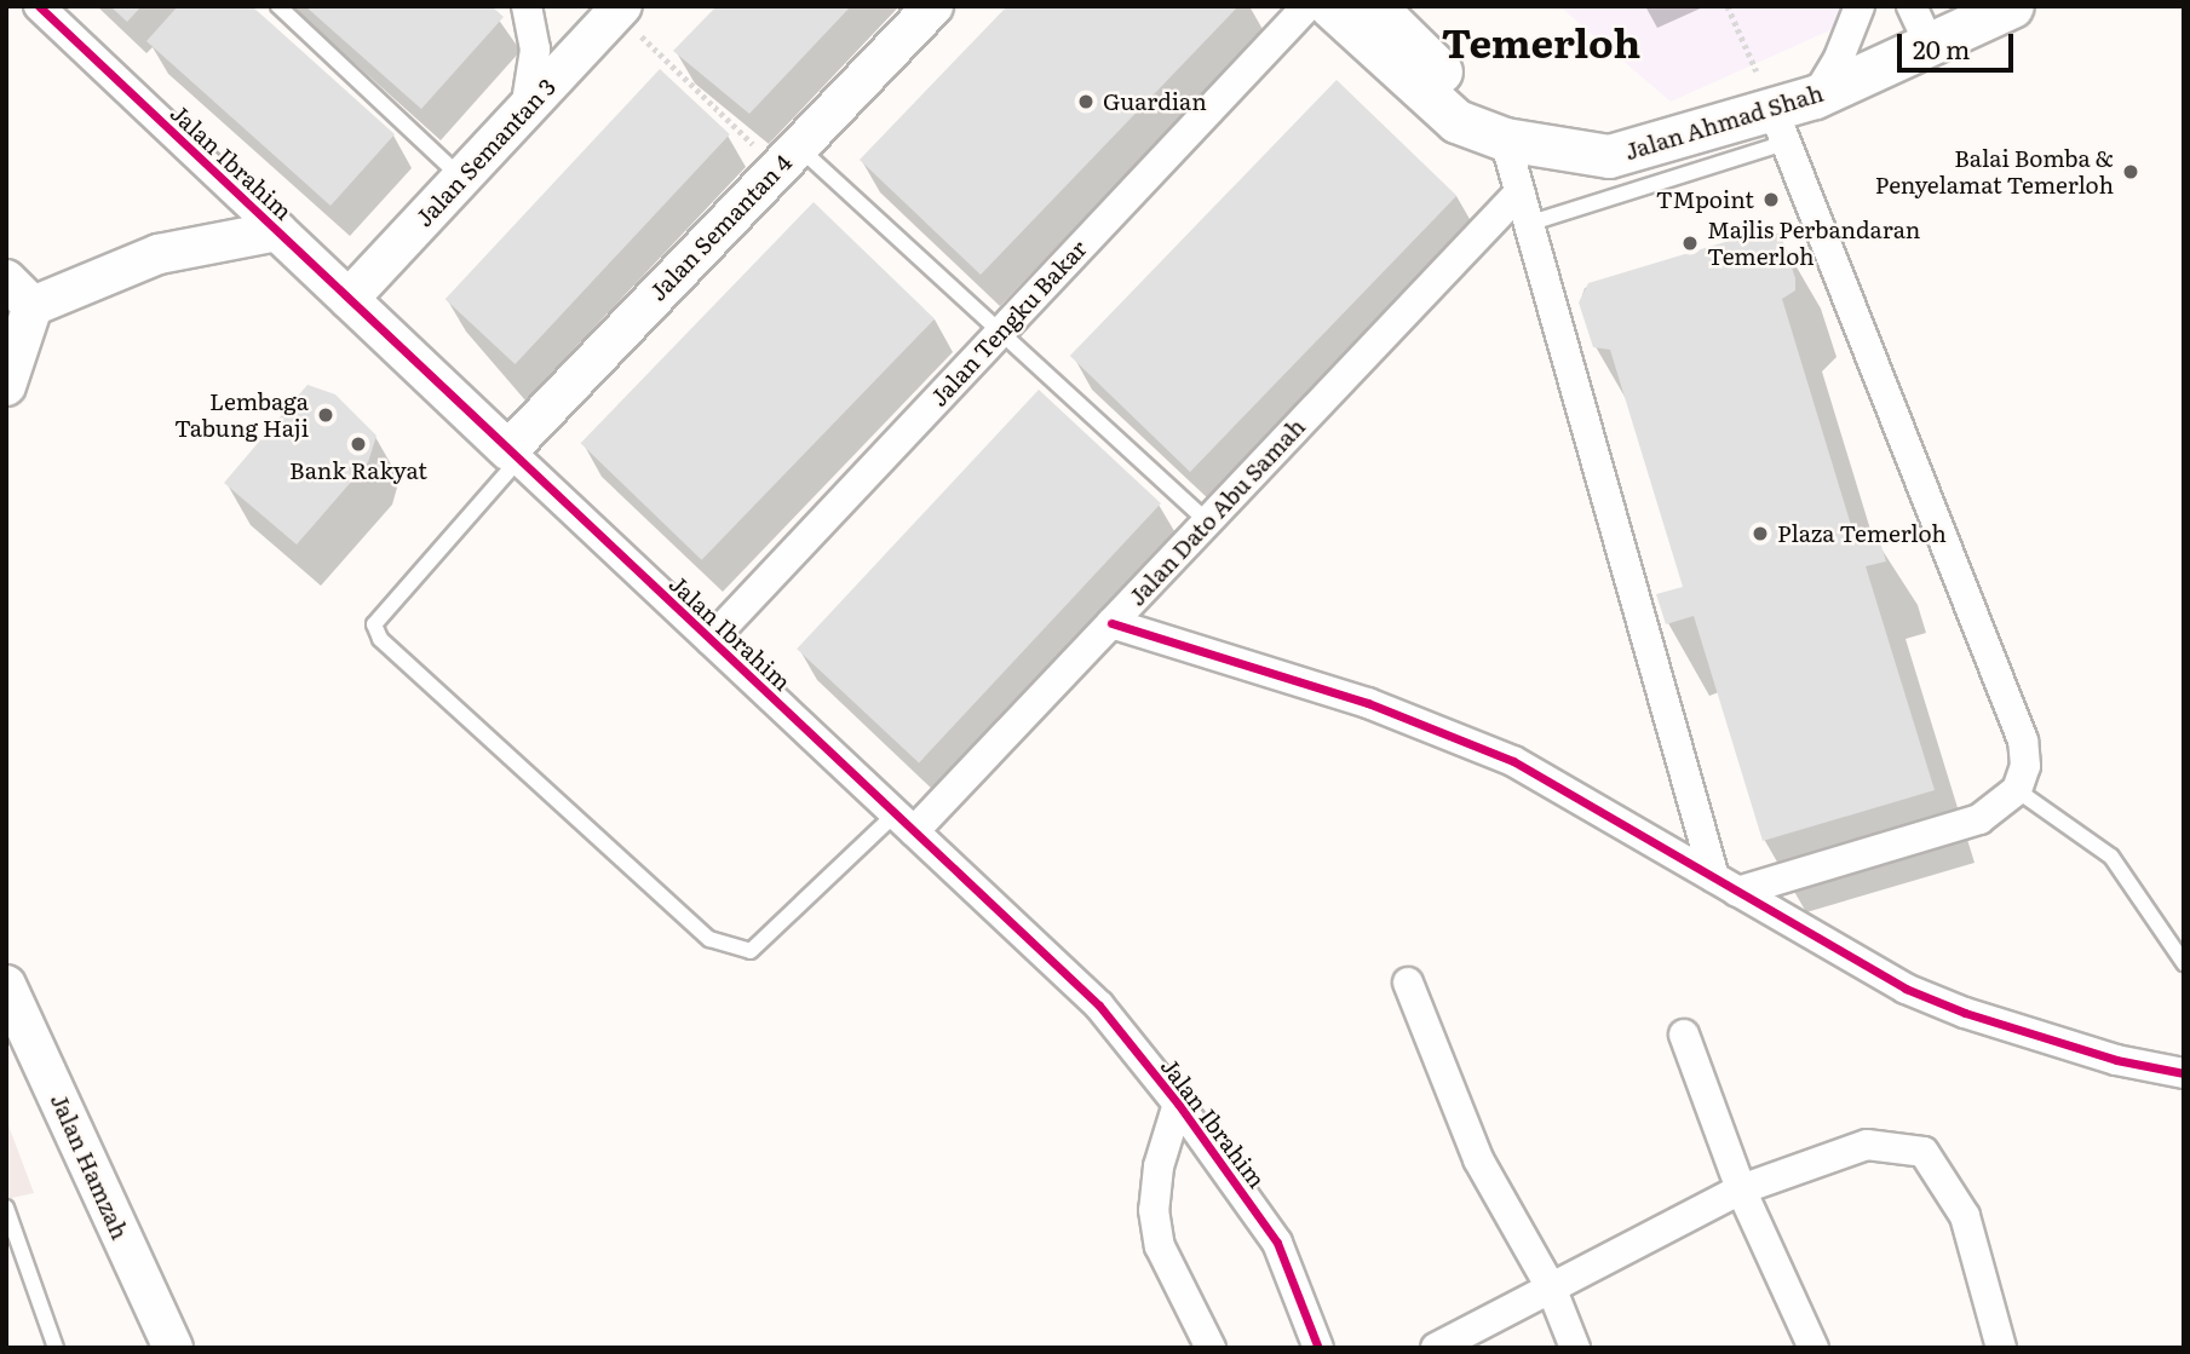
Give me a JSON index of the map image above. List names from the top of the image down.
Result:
{
  "streets": {
    "main road": ["Jalan Ahmad Shah"],
    "street": [
      "Jalan Semantan 3",
      "Jalan Ibrahim",
      "Jalan Semantan 4",
      "Jalan Tengku Bakar",
      "Jalan Dato Abu Samah",
      "Jalan Hamzah"
    ]
  },
  "crossings": [
    ["Jalan Semantan 3", "Jalan Ibrahim"],
    ["Jalan Ibrahim", "Jalan Semantan 4"],
    ["Jalan Ibrahim", "Jalan Tengku Bakar"],
    ["Jalan Ibrahim", "Jalan Dato Abu Samah"]
  ],
  "districts": ["Temerloh"],
  "places": [
    "Guardian",
    "Balai Bomba & Penyelamat Temerloh",
    "TMpoint",
    "Majlis Perbandaran Temerloh",
    "Lembaga Tabung Haji",
    "Bank Rakyat",
    "Plaza Temerloh"
  ],
  "scale_bar": "20 m"
}
